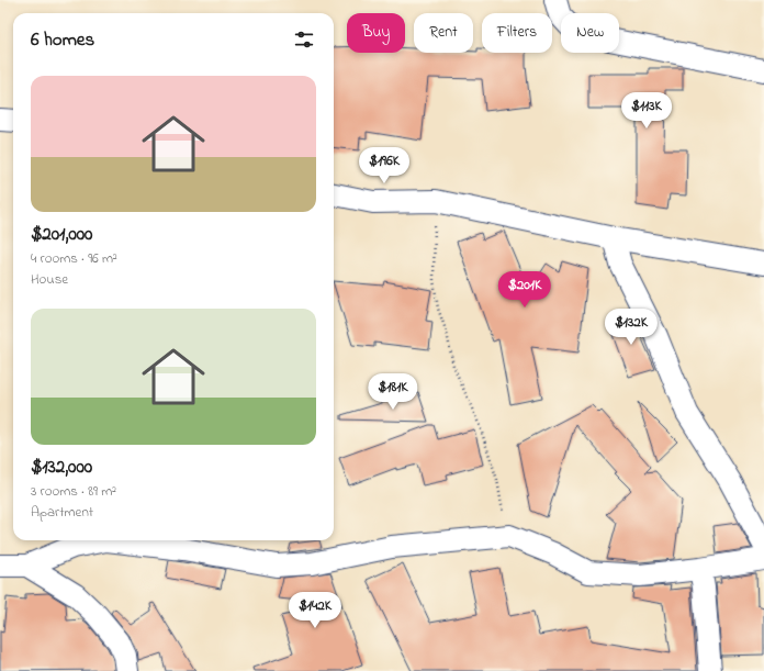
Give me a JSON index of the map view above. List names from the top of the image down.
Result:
{
  "page": {
    "chip": [
      "Buy",
      "Rent",
      "Filters",
      "New"
    ],
    "heading": "6 homes",
    "list": [
      {
        "name": "$201,000",
        "note": "4 rooms · 96 m² · House"
      },
      {
        "name": "$132,000",
        "note": "3 rooms · 89 m² · Apartment"
      }
    ],
    "price": [
      "$113K",
      "$196K",
      "$201K",
      "$132K",
      "$181K",
      "$142K"
    ]
  }
}
